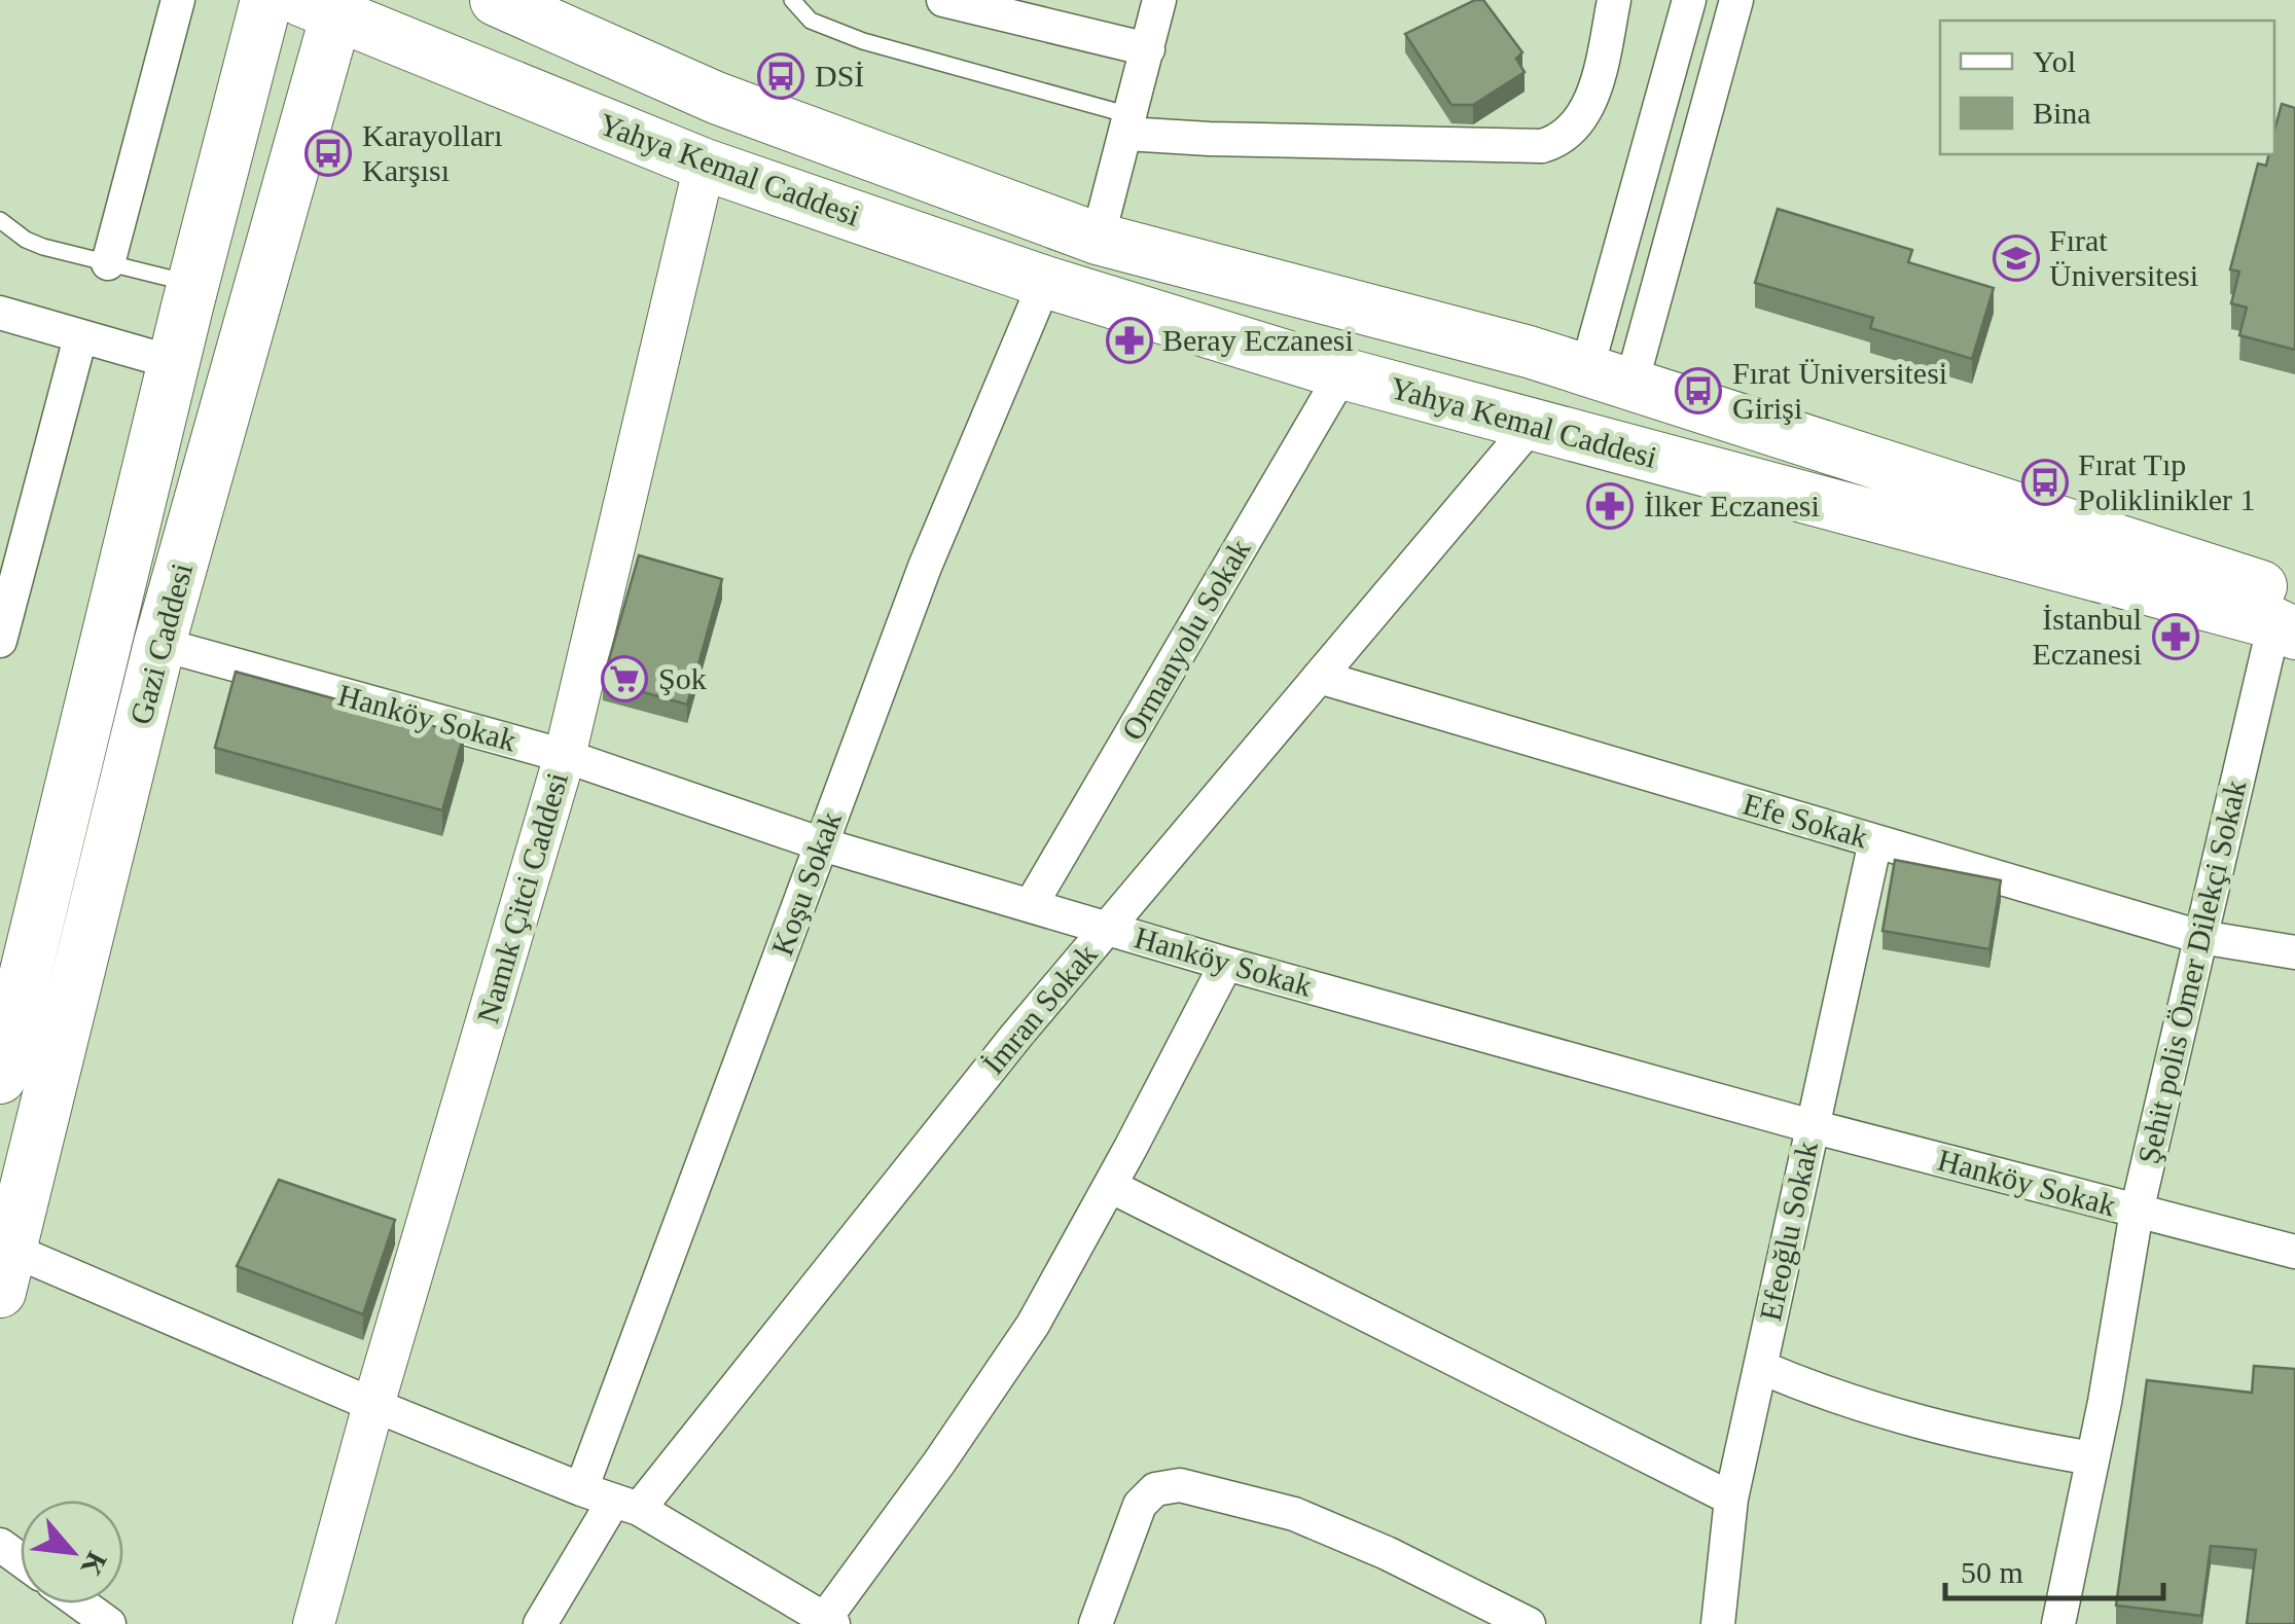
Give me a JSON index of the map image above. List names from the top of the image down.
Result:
{
  "streets": {
    "main road": ["Yahya Kemal Caddesi", "Gazi Caddesi"],
    "street": [
      "Ormanyolu Sokak",
      "Hanköy Sokak",
      "Efe Sokak",
      "Koşu Sokak",
      "Namık Çitci Caddesi",
      "Şehit polis Ömer Dilekçi Sokak",
      "İmran Sokak",
      "Efeoğlu Sokak"
    ]
  },
  "crossings": [
    ["Yahya Kemal Caddesi", "Ormanyolu Sokak"],
    ["Yahya Kemal Caddesi", "Gazi Caddesi"],
    ["Yahya Kemal Caddesi", "Koşu Sokak"],
    ["Yahya Kemal Caddesi", "Namık Çitci Caddesi"],
    ["Yahya Kemal Caddesi", "Şehit polis Ömer Dilekçi Sokak"],
    ["Yahya Kemal Caddesi", "İmran Sokak"],
    ["Ormanyolu Sokak", "Hanköy Sokak"],
    ["Gazi Caddesi", "Hanköy Sokak"],
    ["Hanköy Sokak", "Koşu Sokak"],
    ["Hanköy Sokak", "Namık Çitci Caddesi"],
    ["Hanköy Sokak", "Şehit polis Ömer Dilekçi Sokak"],
    ["Hanköy Sokak", "İmran Sokak"],
    ["Hanköy Sokak", "Efeoğlu Sokak"],
    ["Efe Sokak", "Şehit polis Ömer Dilekçi Sokak"],
    ["Efe Sokak", "İmran Sokak"],
    ["Efe Sokak", "Efeoğlu Sokak"]
  ],
  "places": {
    "bus stop": [
      "DSİ",
      "Karayolları Karşısı",
      "Fırat Üniversitesi Girişi",
      "Fırat Tıp Poliklinikler 1"
    ],
    "school or university": ["Fırat Üniversitesi"],
    "pharmacy": ["Beray Eczanesi", "İlker Eczanesi", "İstanbul Eczanesi"],
    "supermarket": ["Şok"]
  },
  "legend": ["Yol", "Bina"],
  "scale_bar": "50 m",
  "north": "bottom right"
}
